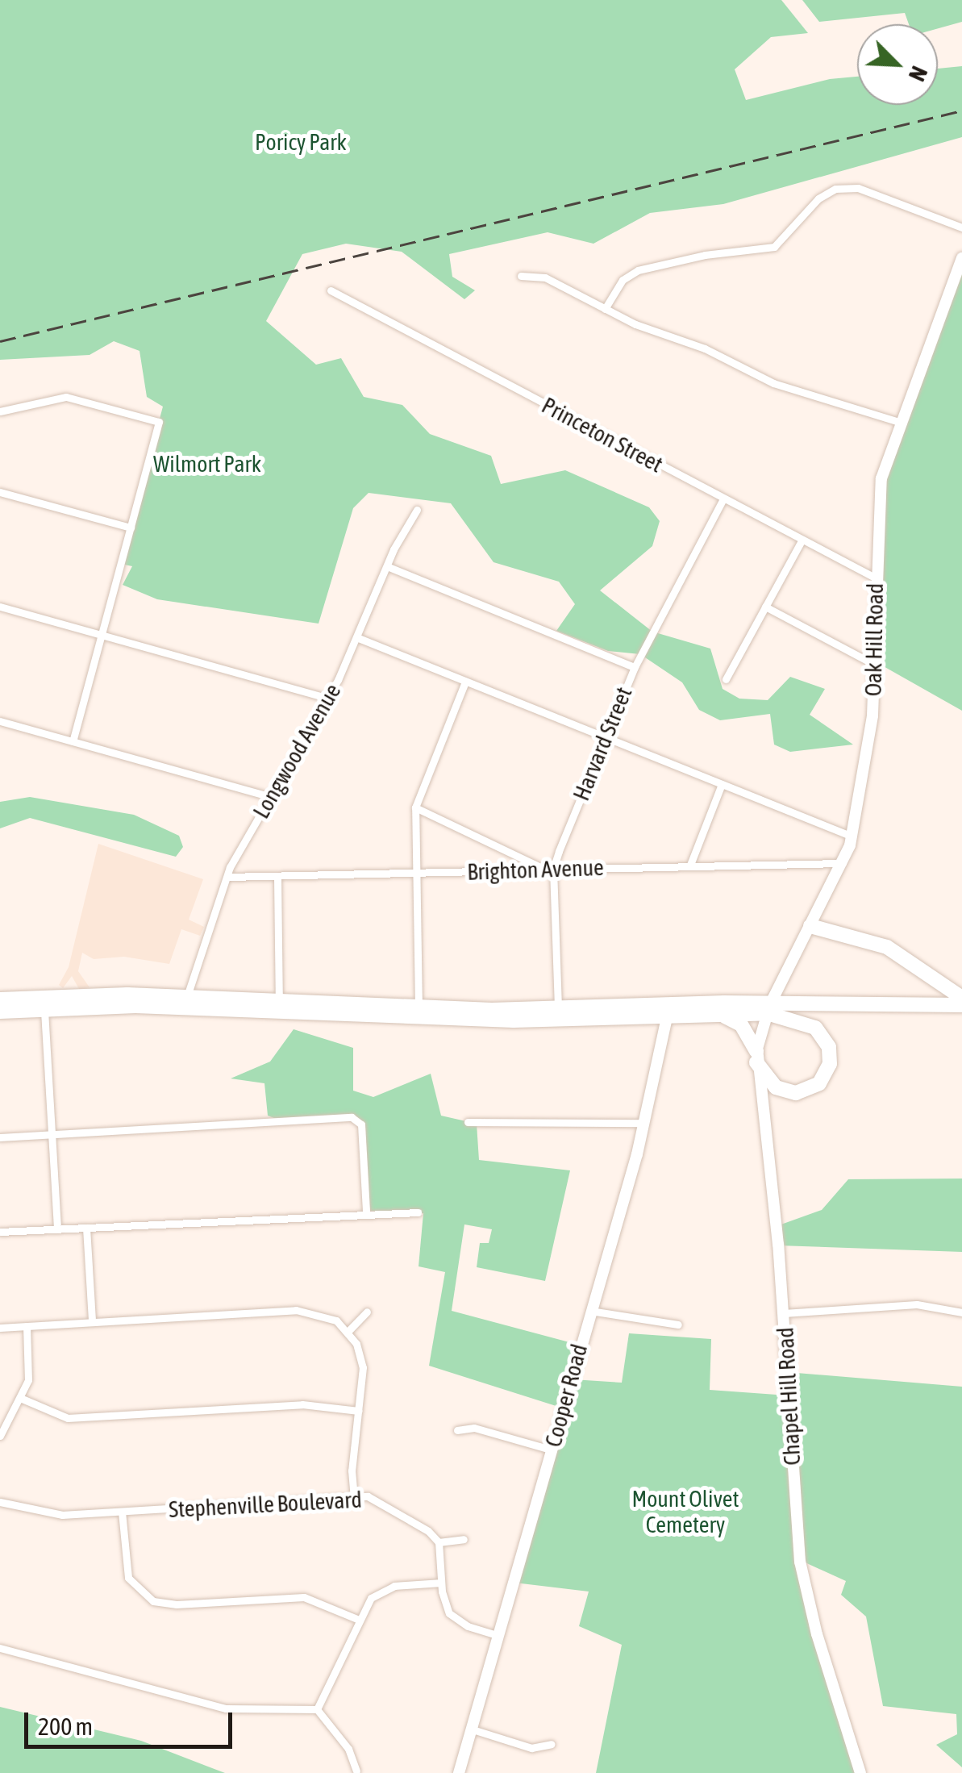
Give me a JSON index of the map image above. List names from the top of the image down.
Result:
{
  "streets": {
    "street": [
      "Princeton Street",
      "Oak Hill Road",
      "Harvard Street",
      "Longwood Avenue",
      "Brighton Avenue",
      "Cooper Road",
      "Chapel Hill Road",
      "Stephenville Boulevard"
    ]
  },
  "crossings": [
    ["Princeton Street", "Oak Hill Road"],
    ["Princeton Street", "Harvard Street"],
    ["Oak Hill Road", "Brighton Avenue"],
    ["Oak Hill Road", "Chapel Hill Road"],
    ["Harvard Street", "Brighton Avenue"],
    ["Longwood Avenue", "Brighton Avenue"]
  ],
  "parks": ["Poricy Park", "Wilmort Park", "Mount Olivet Cemetery"],
  "scale_bar": "200 m",
  "north": "bottom right"
}
